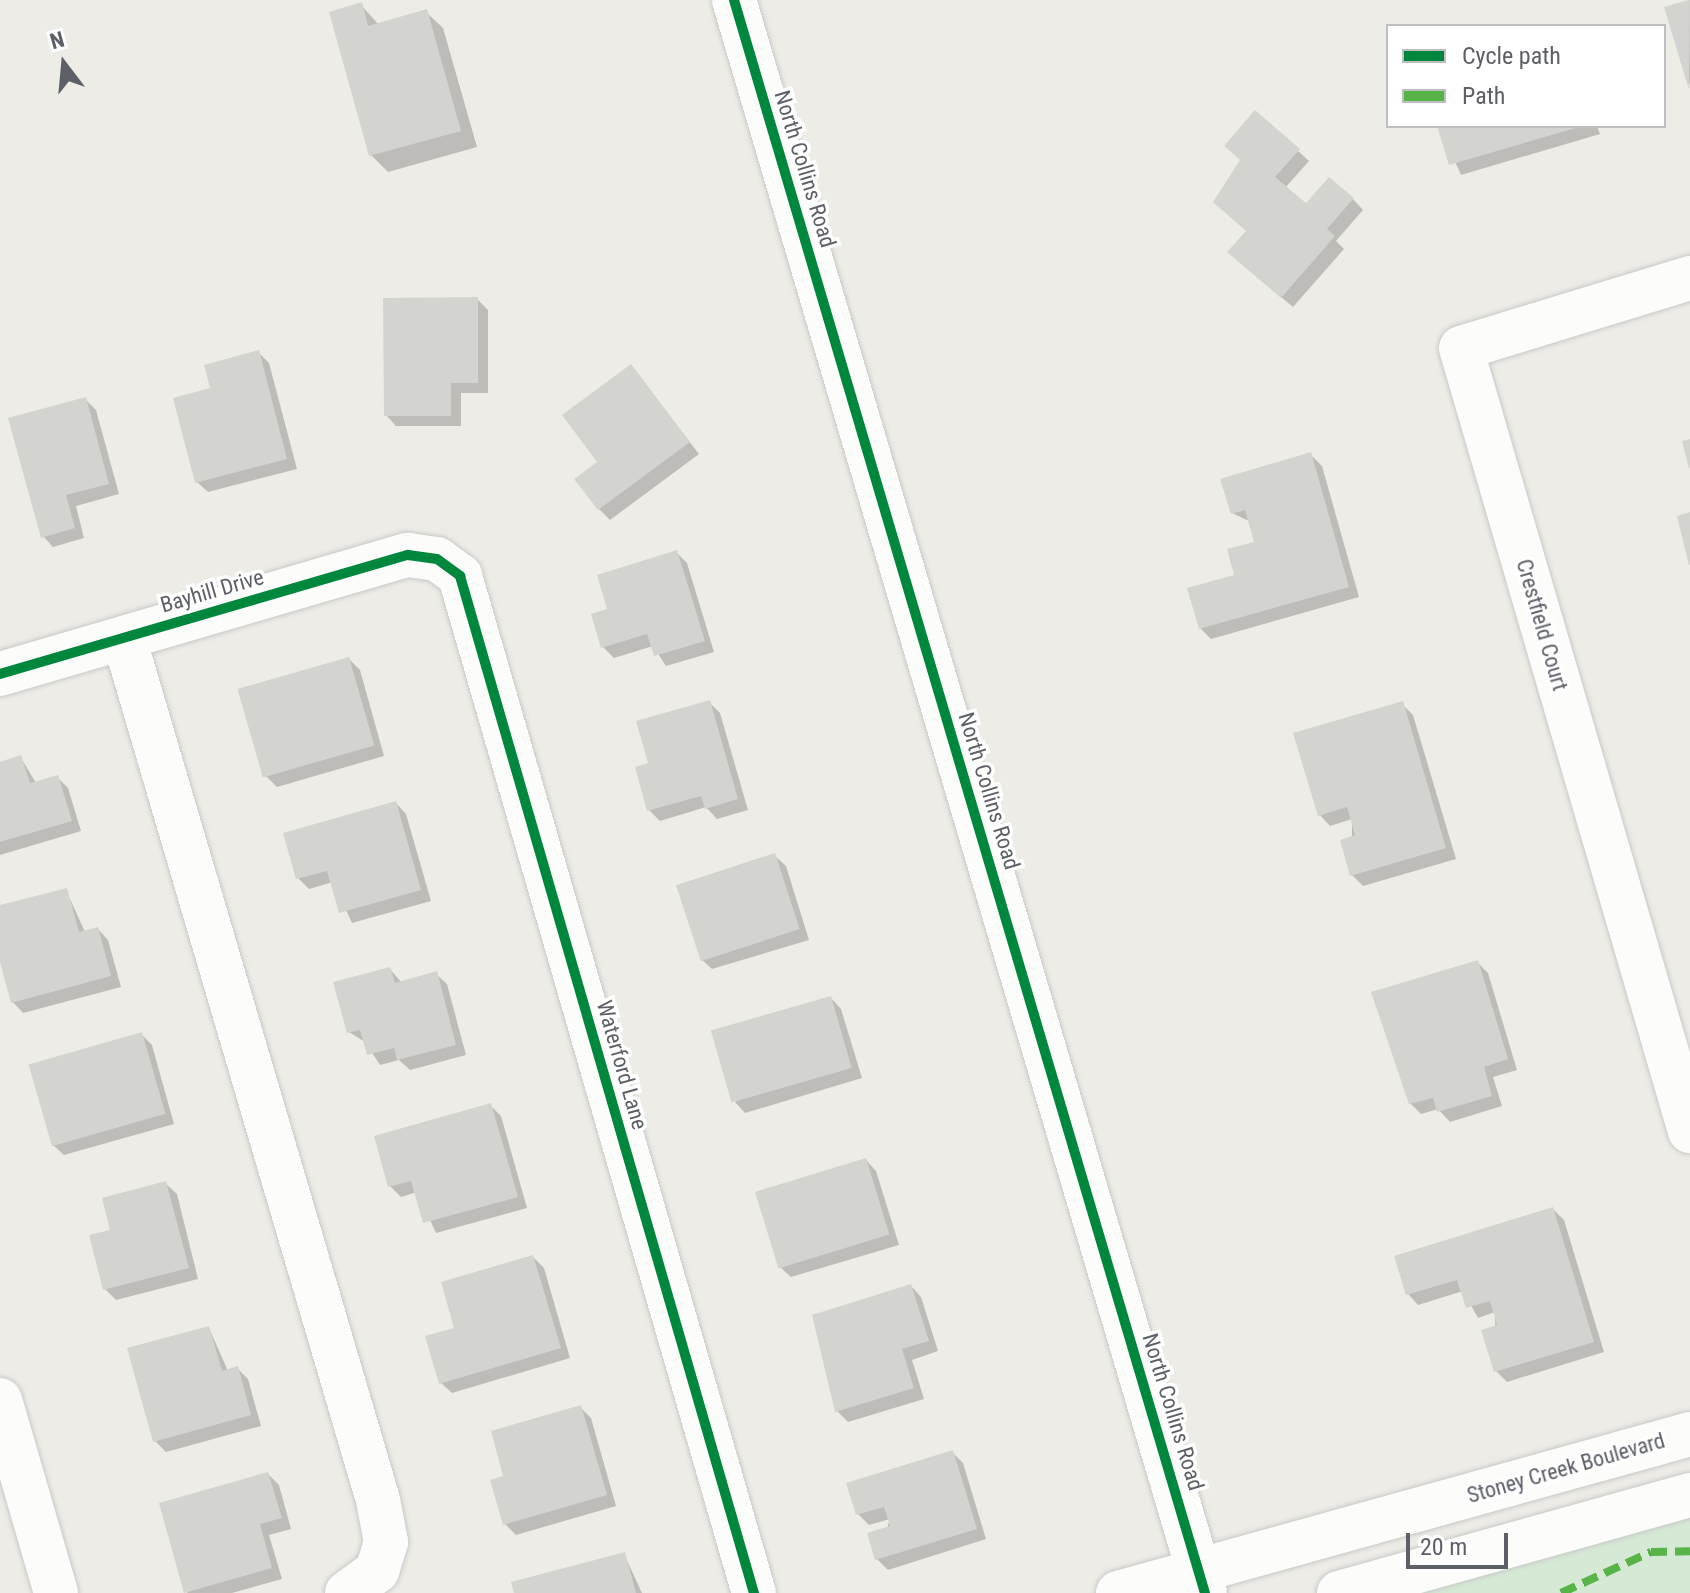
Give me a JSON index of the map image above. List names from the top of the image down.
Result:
{
  "streets": {
    "street": [
      "North Collins Road",
      "Bayhill Drive",
      "Crestfield Court",
      "Waterford Lane",
      "Stoney Creek Boulevard"
    ]
  },
  "crossings": [
    ["North Collins Road", "Stoney Creek Boulevard"],
    ["Bayhill Drive", "Waterford Lane"]
  ],
  "legend": ["Cycle path", "Path"],
  "scale_bar": "20 m",
  "north": "top"
}
